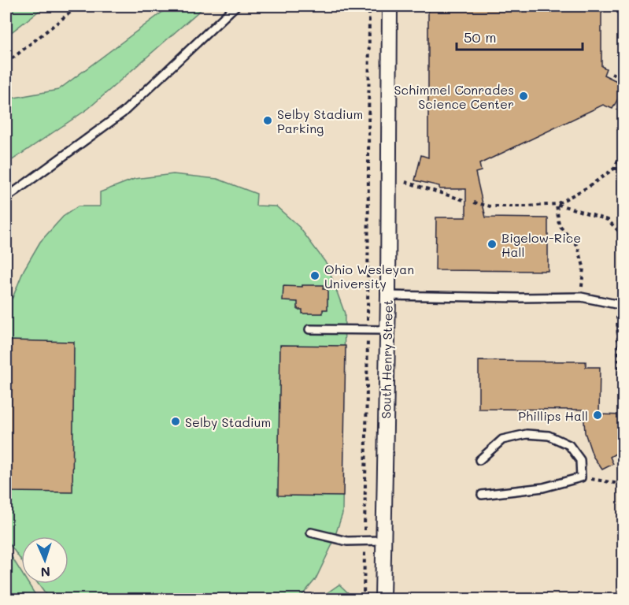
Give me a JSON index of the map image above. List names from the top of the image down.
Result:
{
  "streets": {
    "street": ["South Henry Street"]
  },
  "places": [
    "Schimmel Conrades Science Center",
    "Selby Stadium Parking",
    "Bigelow-Rice Hall",
    "Ohio Wesleyan University",
    "Phillips Hall",
    "Selby Stadium"
  ],
  "scale_bar": "50 m",
  "north": "bottom"
}
